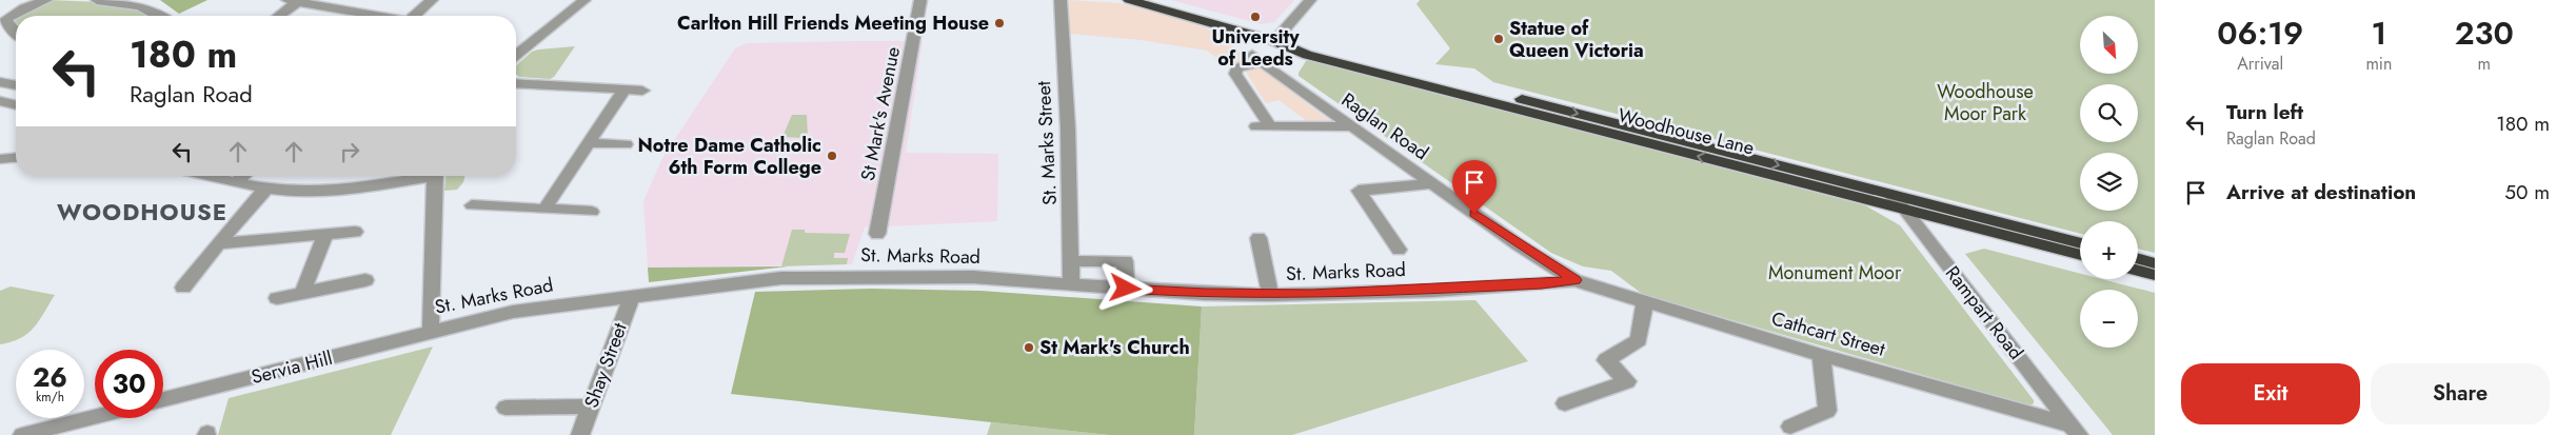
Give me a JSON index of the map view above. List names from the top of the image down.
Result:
{
  "streets": {
    "highway": ["Woodhouse Lane"],
    "street": [
      "St Mark's Avenue",
      "Raglan Road",
      "St. Marks Street",
      "St. Marks Road",
      "Rampart Road",
      "Cathcart Street",
      "Shay Street",
      "Servia Hill"
    ]
  },
  "crossings": [
    ["Raglan Road", "St. Marks Road"],
    ["Raglan Road", "Cathcart Street"],
    ["Woodhouse Lane", "Rampart Road"],
    ["St. Marks Street", "St. Marks Road"],
    ["St. Marks Road", "Cathcart Street"],
    ["St. Marks Road", "Shay Street"],
    ["St. Marks Road", "Servia Hill"],
    ["Rampart Road", "Cathcart Street"]
  ],
  "districts": ["WOODHOUSE"],
  "parks": ["Woodhouse Moor Park", "Monument Moor"],
  "places": [
    "University of Leeds",
    "Carlton Hill Friends Meeting House",
    "Statue of Queen Victoria",
    "Notre Dame Catholic 6th Form College",
    "St Mark's Church"
  ],
  "north": "bottom right",
  "page": {
    "eta": [
      "06:19",
      "Arrival",
      "1",
      "min",
      "230",
      "m"
    ],
    "map_buttons": ["+", "−"],
    "turn": ["180 m", "Raglan Road"],
    "list": [
      {
        "name": "Turn left",
        "note": "Raglan Road",
        "value": "180 m"
      },
      {
        "name": "Arrive at destination",
        "value": "50 m"
      }
    ],
    "speed": "26 km/h",
    "limit": "30",
    "buttons": ["Exit", "Share"]
  }
}
